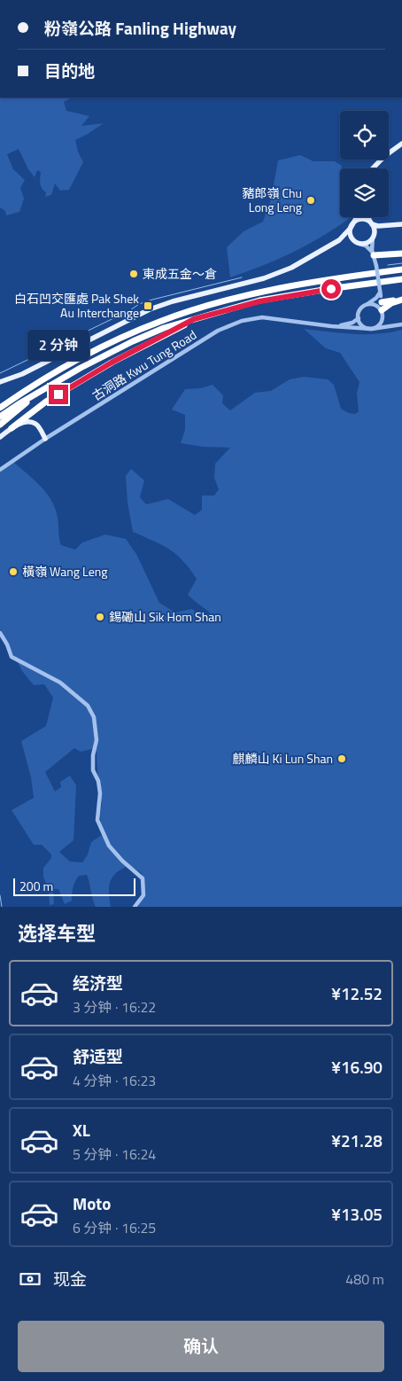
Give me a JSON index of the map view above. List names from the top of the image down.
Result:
{
  "streets": {
    "street": ["古洞路 Kwu Tung Road"]
  },
  "places": {
    "other": [
      "豬郎嶺 Chu Long Leng",
      "東成五金～倉",
      "橫嶺 Wang Leng",
      "錫磡山 Sik Hom Shan",
      "麒麟山 Ki Lun Shan"
    ],
    "transit": ["白石凹交匯處 Pak Shek Au Interchange"]
  },
  "scale_bar": "200 m",
  "page": {
    "banner": ["粉嶺公路 Fanling Highway", "目的地"],
    "bubble": "2 分钟",
    "scale": "200 m",
    "heading": "选择车型",
    "list": [
      {
        "name": "经济型",
        "note": "3 分钟 · 16:22",
        "value": "¥12.52"
      },
      {
        "name": "舒适型",
        "note": "4 分钟 · 16:23",
        "value": "¥16.90"
      },
      {
        "name": "XL",
        "note": "5 分钟 · 16:24",
        "value": "¥21.28"
      },
      {
        "name": "Moto",
        "note": "6 分钟 · 16:25",
        "value": "¥13.05"
      }
    ],
    "pay": ["现金", "480 m"],
    "buttons": "确认"
  }
}
